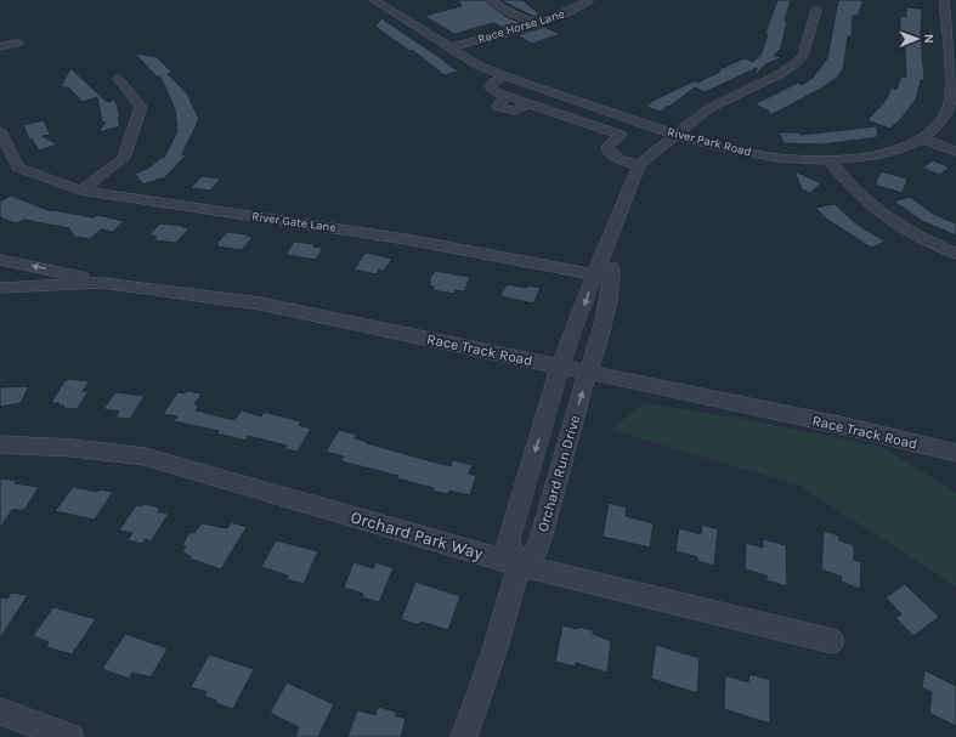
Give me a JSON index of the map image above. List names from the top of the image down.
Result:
{
  "streets": {
    "street": [
      "Race Horse Lane",
      "River Park Road",
      "River Gate Lane",
      "Race Track Road",
      "Orchard Run Drive",
      "Orchard Park Way"
    ]
  },
  "crossings": [
    ["Race Horse Lane", "River Park Road"],
    ["River Gate Lane", "Orchard Run Drive"],
    ["Race Track Road", "Orchard Run Drive"],
    ["Orchard Run Drive", "Orchard Park Way"]
  ],
  "north": "right"
}
